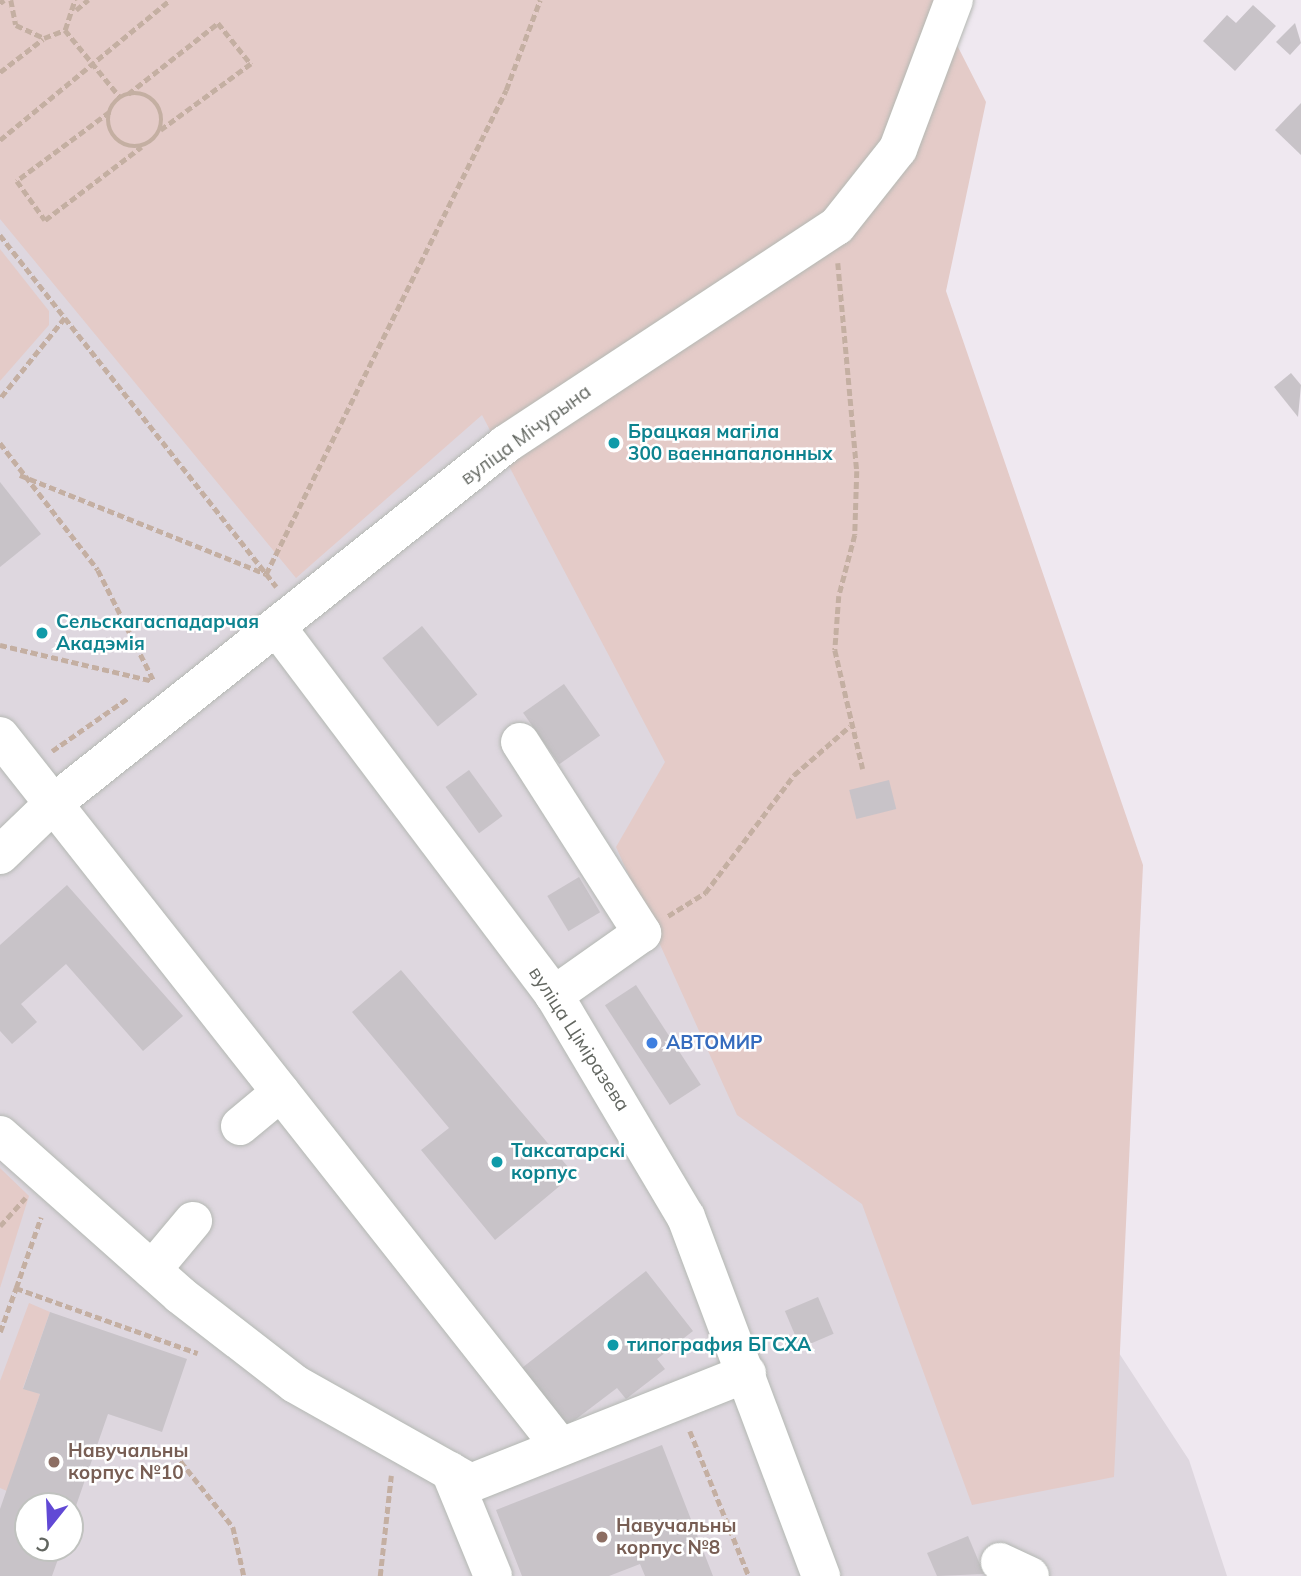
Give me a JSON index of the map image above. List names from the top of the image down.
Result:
{
  "streets": {
    "street": ["вуліца Мічурына", "вуліца Ціміразева"]
  },
  "crossings": [
    ["вуліца Мічурына", "вуліца Ціміразева"]
  ],
  "places": [
    "Брацкая магіла 300 ваеннапалонных",
    "Сельскагаспадарчая Акадэмія",
    "АВТОМИР",
    "Таксатарскі корпус",
    "типография БГСХА",
    "Навучальны корпус №10",
    "Навучальны корпус №8"
  ],
  "north": "bottom"
}
